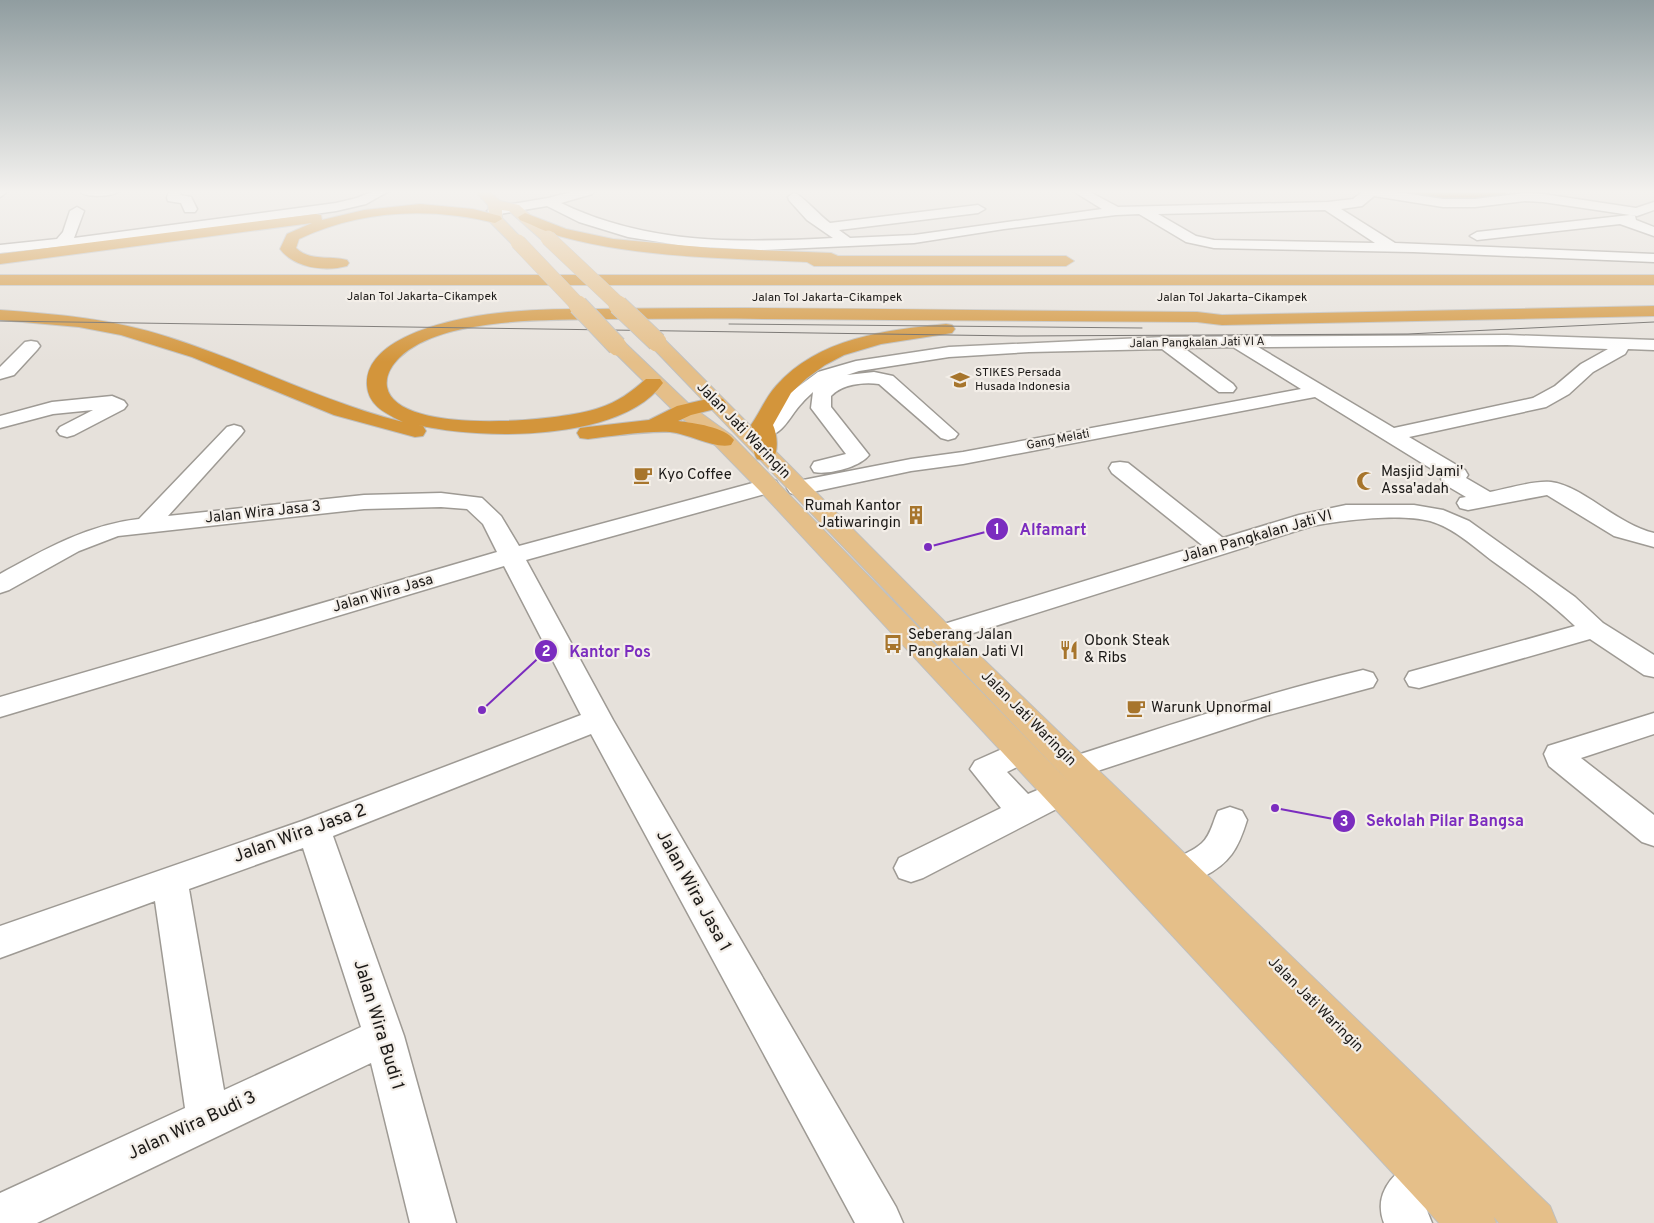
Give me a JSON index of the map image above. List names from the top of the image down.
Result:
{
  "streets": {
    "highway": ["Jalan Tol Jakarta–Cikampek"],
    "main road": ["Jalan Jati Waringin"],
    "street": [
      "Jalan Pangkalan Jati VI A",
      "Gang Melati",
      "Jalan Wira Jasa 3",
      "Jalan Pangkalan Jati VI",
      "Jalan Wira Jasa",
      "Jalan Wira Jasa 2",
      "Jalan Wira Jasa 1",
      "Jalan Wira Budi 1",
      "Jalan Wira Budi 3"
    ]
  },
  "crossings": [
    ["Jalan Pangkalan Jati VI A", "Jalan Jati Waringin"],
    ["Jalan Pangkalan Jati VI A", "Gang Melati"],
    ["Jalan Pangkalan Jati VI A", "Jalan Wira Jasa"],
    ["Jalan Jati Waringin", "Gang Melati"],
    ["Jalan Jati Waringin", "Jalan Pangkalan Jati VI"],
    ["Jalan Jati Waringin", "Jalan Wira Jasa"],
    ["Gang Melati", "Jalan Wira Jasa"],
    ["Jalan Wira Jasa 3", "Jalan Wira Jasa"],
    ["Jalan Wira Jasa 3", "Jalan Wira Jasa 1"],
    ["Jalan Wira Jasa", "Jalan Wira Jasa 1"],
    ["Jalan Wira Jasa 2", "Jalan Wira Jasa 1"],
    ["Jalan Wira Jasa 2", "Jalan Wira Budi 1"],
    ["Jalan Wira Budi 1", "Jalan Wira Budi 3"]
  ],
  "places": {
    "school or university": ["STIKES Persada Husada Indonesia"],
    "cafe": ["Kyo Coffee", "Warunk Upnormal"],
    "mosque": ["Masjid Jami' Assa'adah"],
    "building": ["Rumah Kantor Jatiwaringin"],
    "other": ["Alfamart", "Kantor Pos", "Sekolah Pilar Bangsa"],
    "bus stop": ["Seberang Jalan Pangkalan Jati VI"],
    "restaurant": ["Obonk Steak & Ribs"]
  }
}
